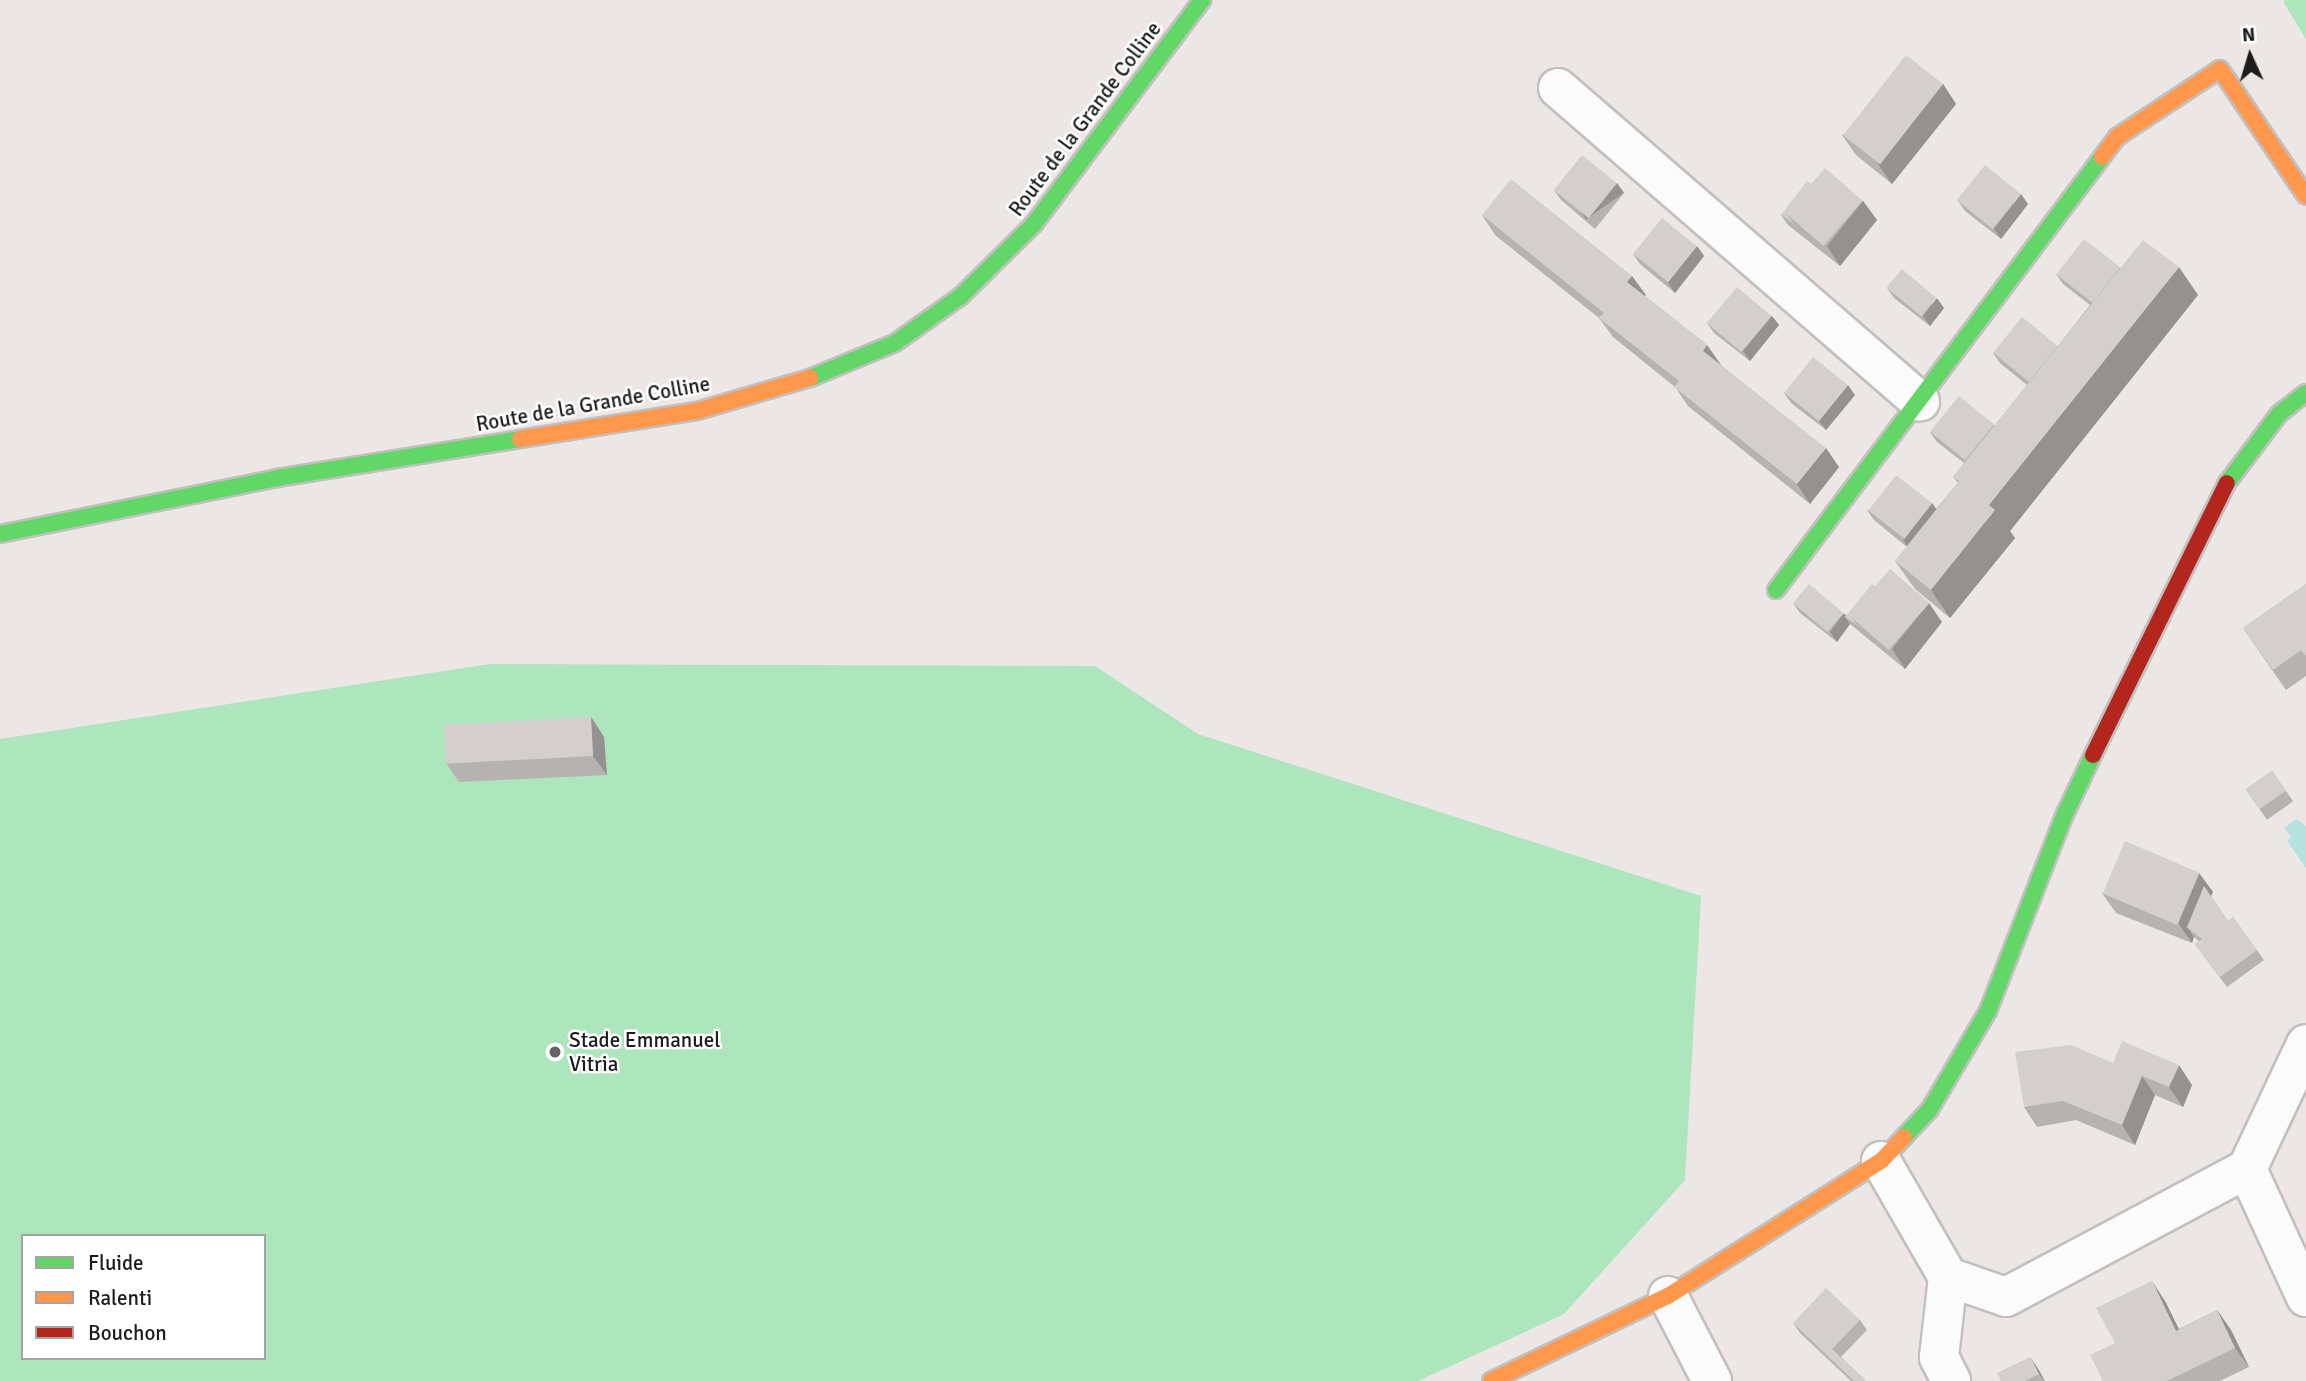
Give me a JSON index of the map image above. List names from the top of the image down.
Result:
{
  "streets": {
    "street": ["Route de la Grande Colline"]
  },
  "places": ["Stade Emmanuel Vitria"],
  "legend": ["Fluide", "Ralenti", "Bouchon"],
  "north": "top"
}
